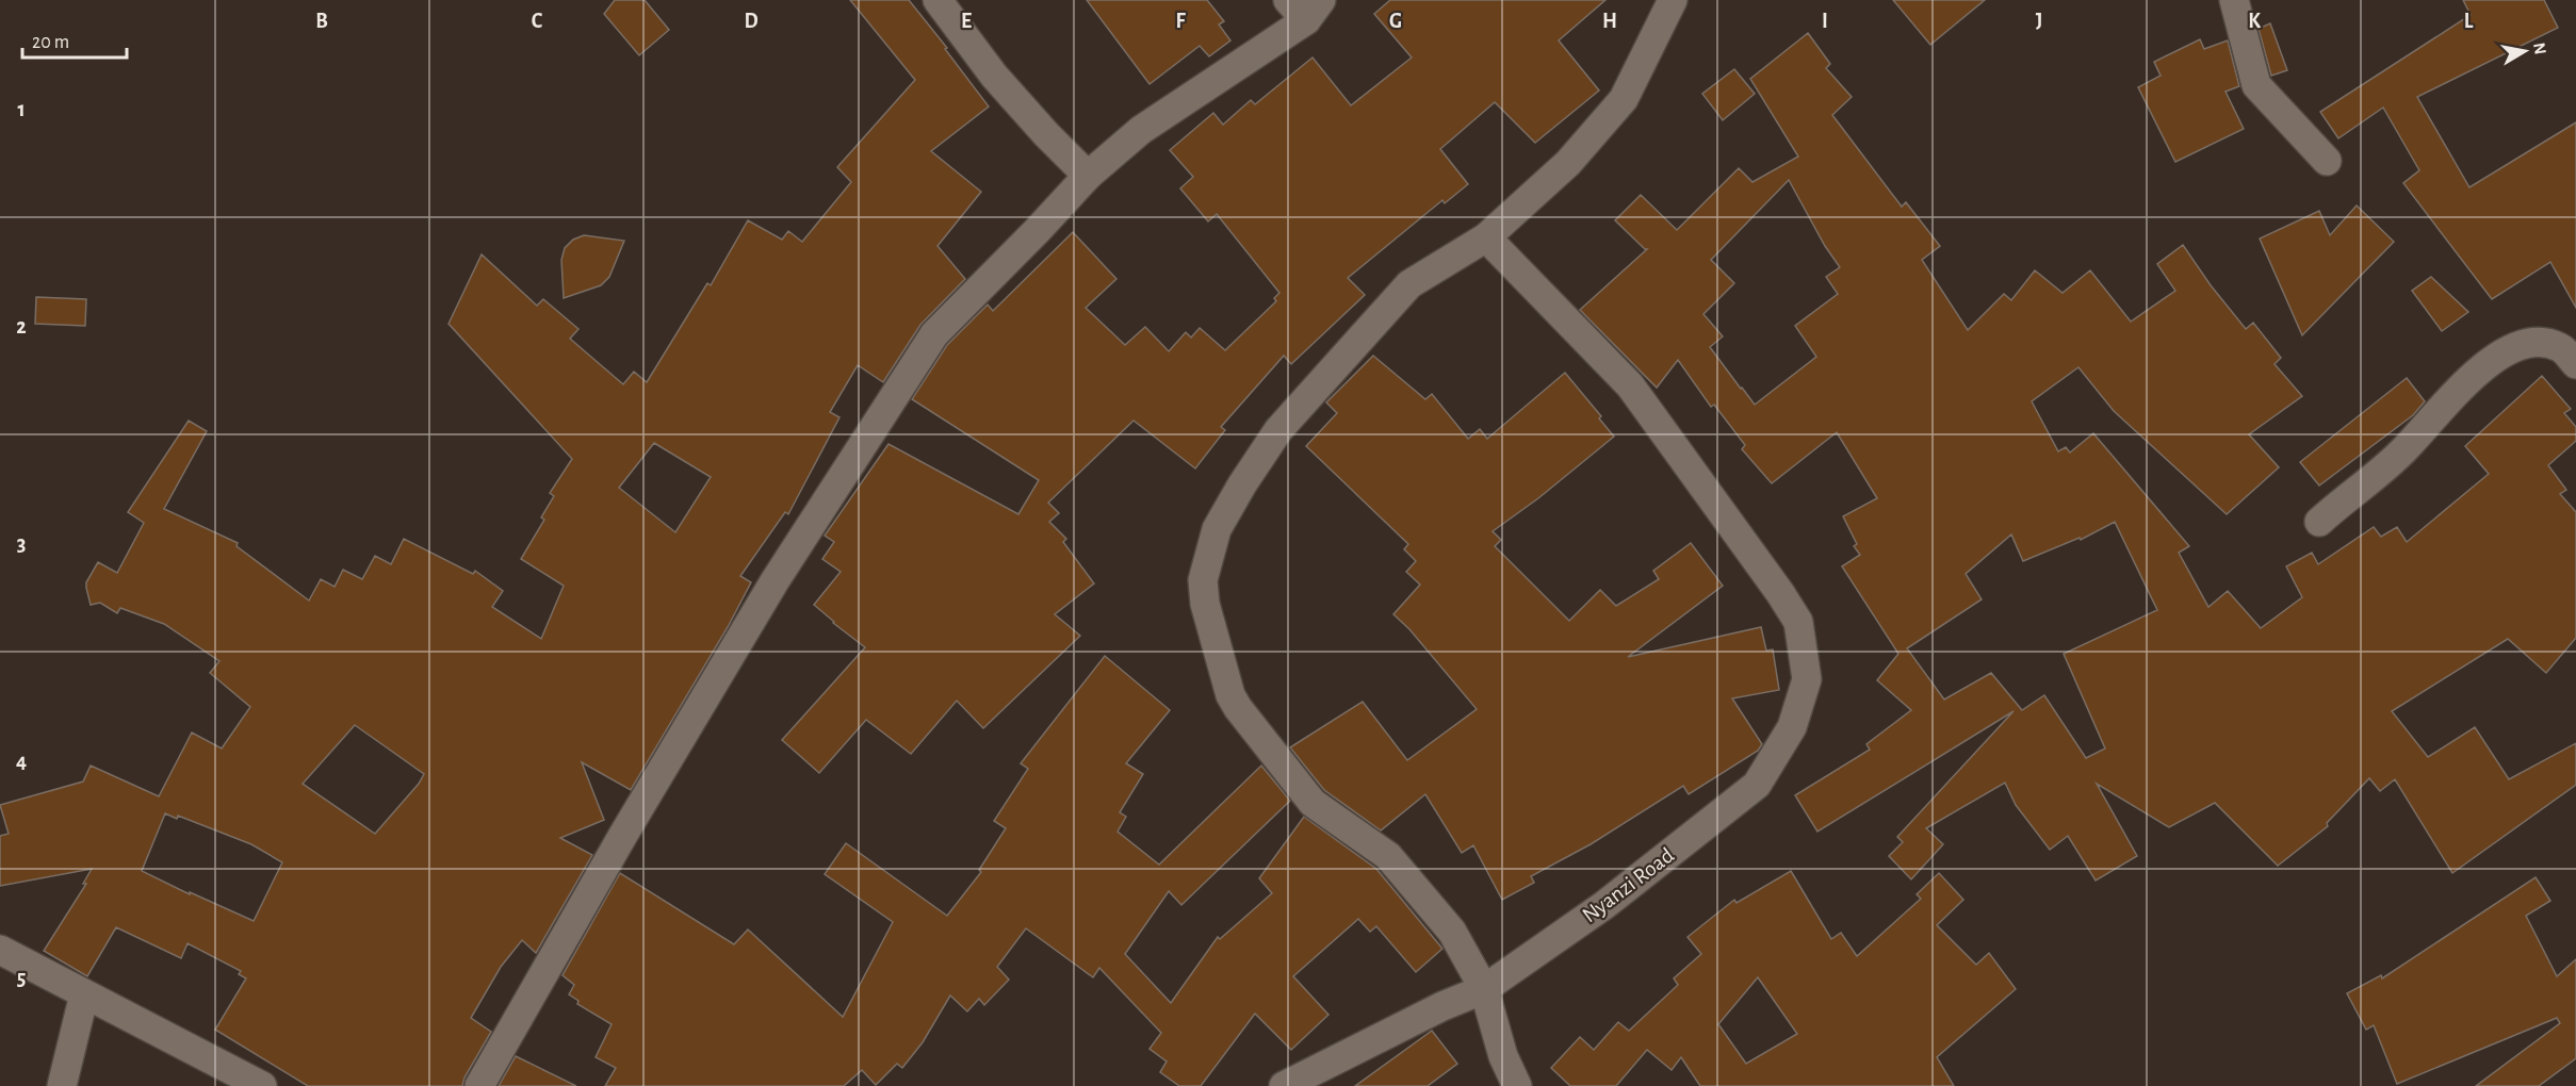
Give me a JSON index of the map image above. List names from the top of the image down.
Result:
{
  "streets": {
    "street": ["Nyanzi Road"]
  },
  "scale_bar": "20 m",
  "north": "right",
  "grid": {
    "columns": [
      "B",
      "C",
      "D",
      "E",
      "F",
      "G",
      "H",
      "I",
      "J",
      "K",
      "L"
    ],
    "rows": [
      "1",
      "2",
      "3",
      "4",
      "5"
    ]
  }
}
